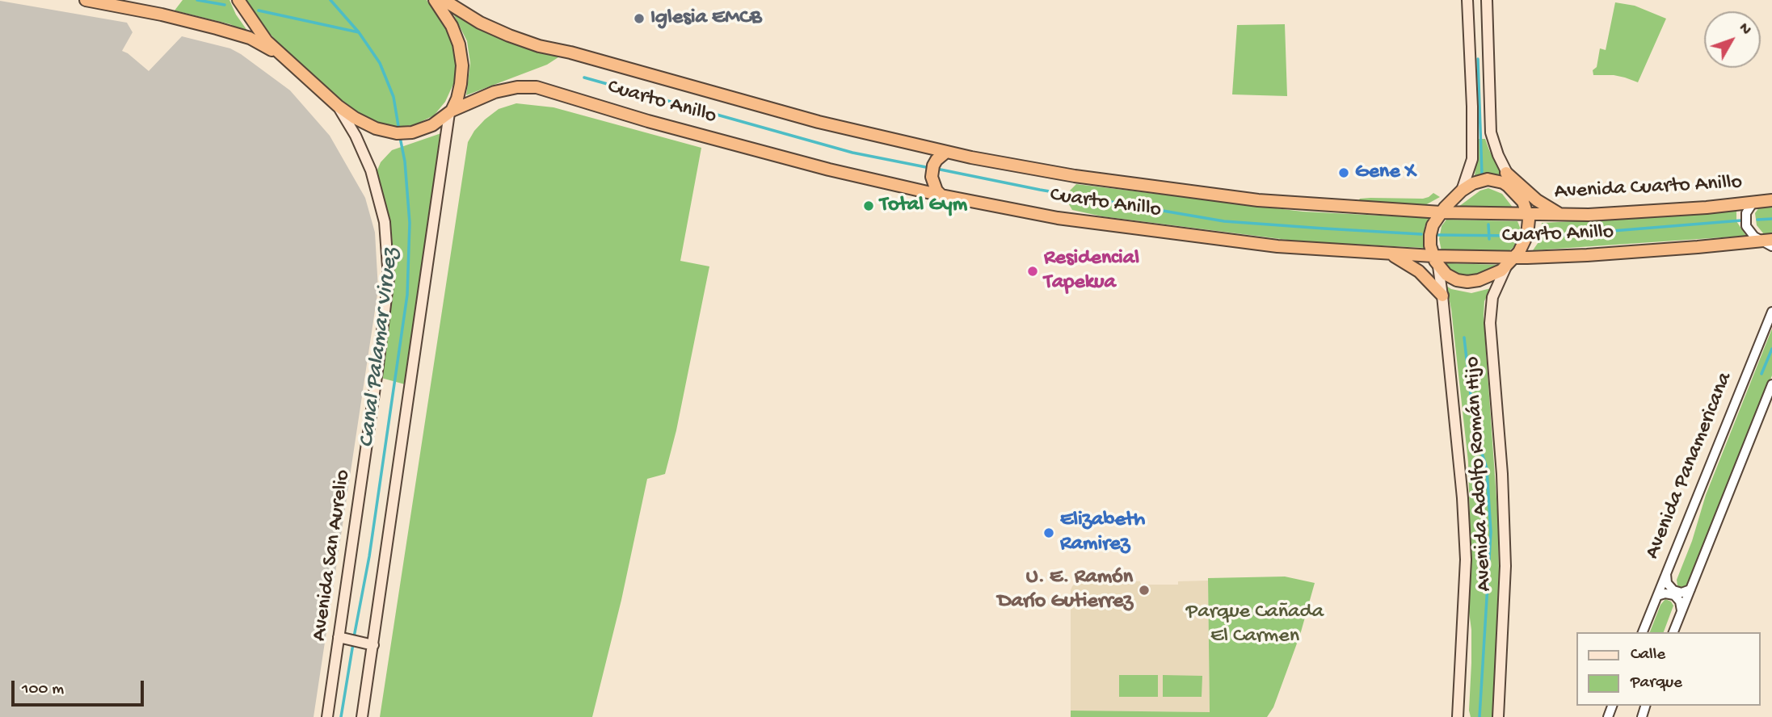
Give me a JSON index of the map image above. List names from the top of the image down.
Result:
{
  "streets": {
    "highway": ["Cuarto Anillo", "Avenida Cuarto Anillo"],
    "main road": ["Avenida Adolfo Román Hijo", "Avenida San Aurelio"],
    "street": ["Avenida Panamericana"]
  },
  "crossings": [
    ["Cuarto Anillo", "Avenida Cuarto Anillo"],
    ["Cuarto Anillo", "Avenida Adolfo Román Hijo"],
    ["Cuarto Anillo", "Avenida San Aurelio"]
  ],
  "water": ["Canal Palamar Viruez"],
  "parks": ["Parque Cañada El Carmen"],
  "places": [
    "Iglesia EMCB",
    "Gene X",
    "Total Gym",
    "Residencial Tapekua",
    "Elizabeth Ramirez",
    "U. E. Ramón Darío Gutierrez"
  ],
  "legend": ["Calle", "Parque"],
  "scale_bar": "100 m",
  "north": "top right"
}
